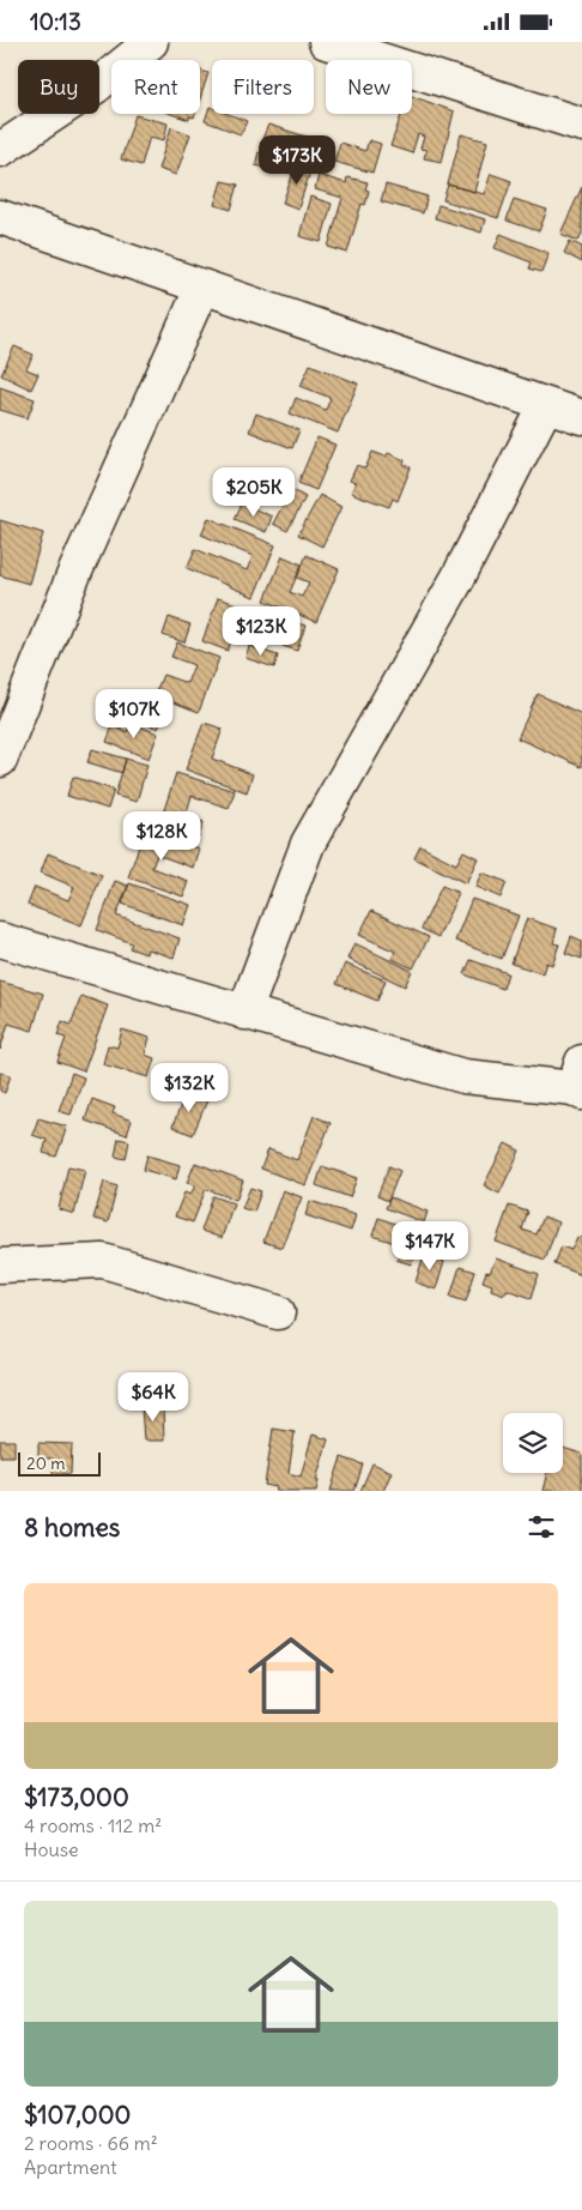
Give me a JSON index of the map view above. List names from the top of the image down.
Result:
{
  "scale_bar": "20 m",
  "page": {
    "status": "10:13",
    "chip": [
      "Buy",
      "Rent",
      "Filters",
      "New"
    ],
    "price": [
      "$173K",
      "$205K",
      "$123K",
      "$107K",
      "$128K",
      "$132K",
      "$147K",
      "$64K"
    ],
    "scale": "20 m",
    "heading": "8 homes",
    "list": [
      {
        "name": "$173,000",
        "note": "4 rooms · 112 m² · House"
      },
      {
        "name": "$107,000",
        "note": "2 rooms · 66 m² · Apartment"
      }
    ]
  }
}
